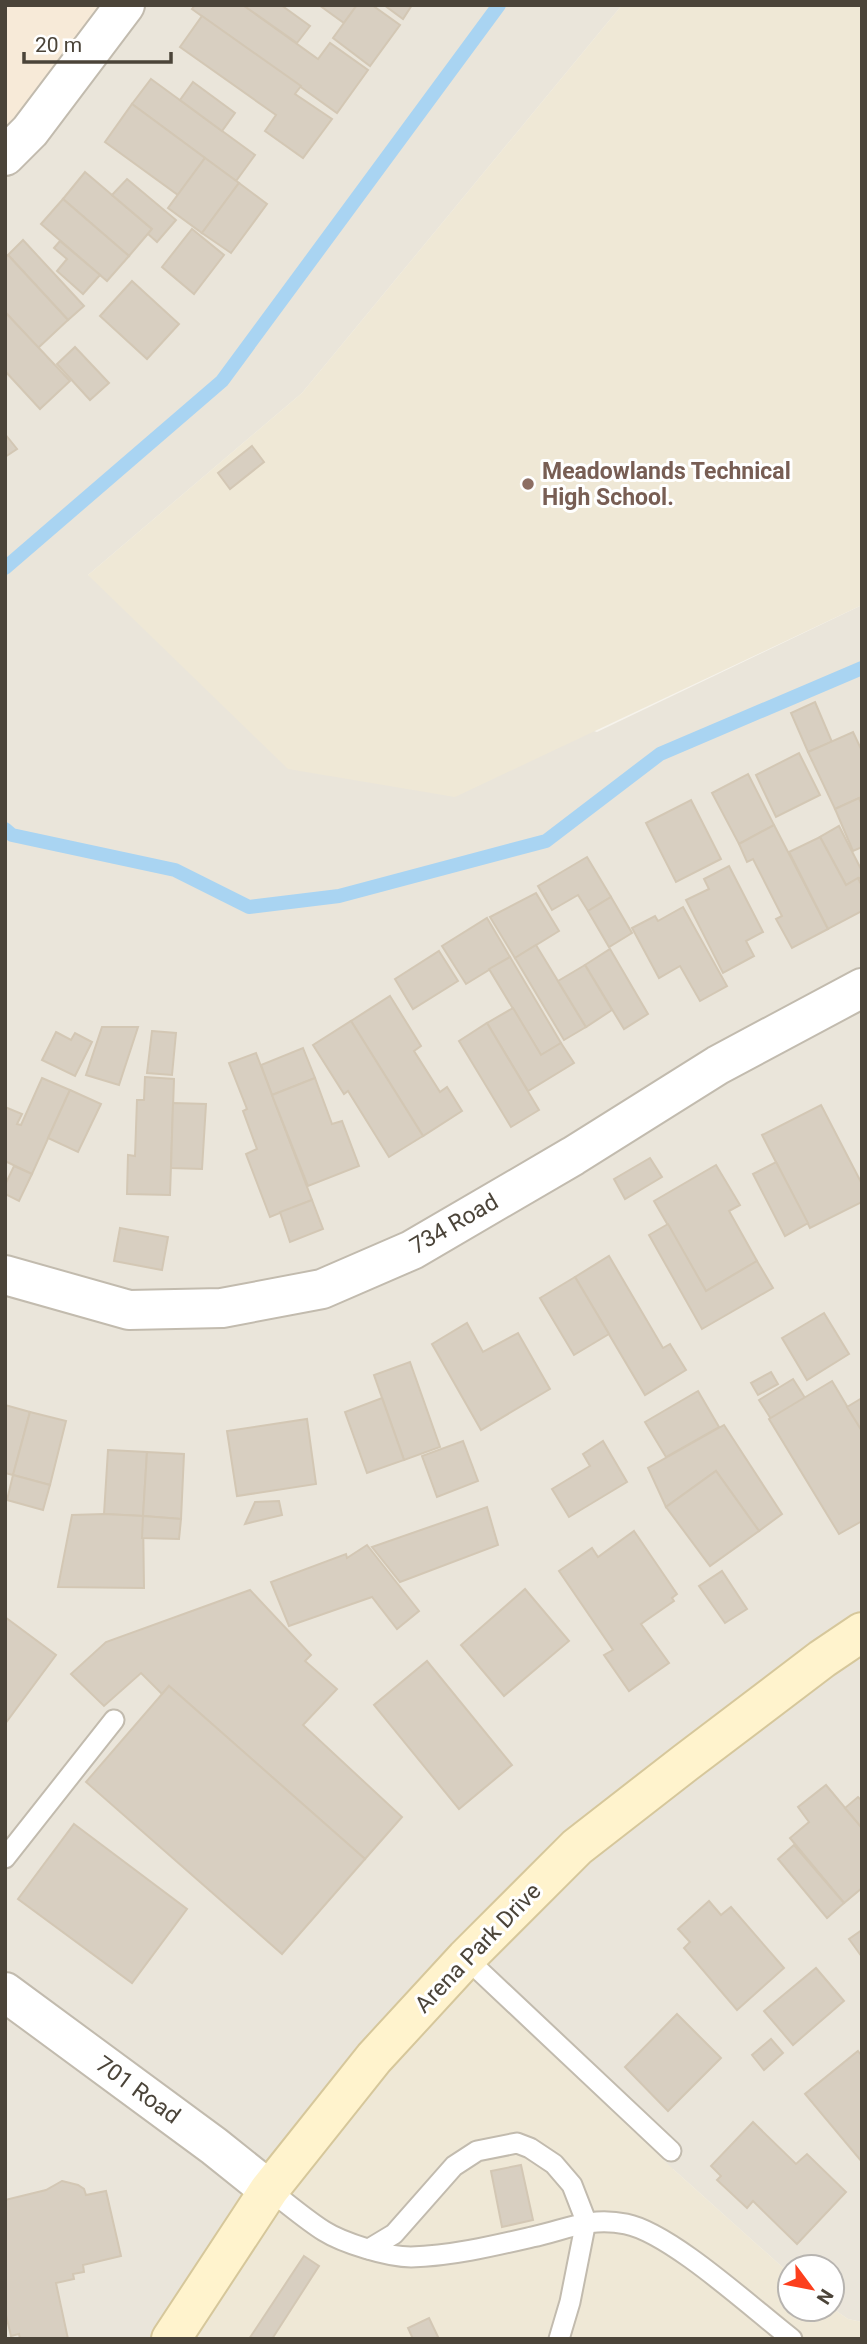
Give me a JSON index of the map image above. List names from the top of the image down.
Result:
{
  "streets": {
    "street": ["734 Road", "Arena Park Drive", "701 Road"]
  },
  "crossings": [
    ["Arena Park Drive", "701 Road"]
  ],
  "places": ["Meadowlands Technical High School."],
  "scale_bar": "20 m",
  "north": "bottom right"
}
